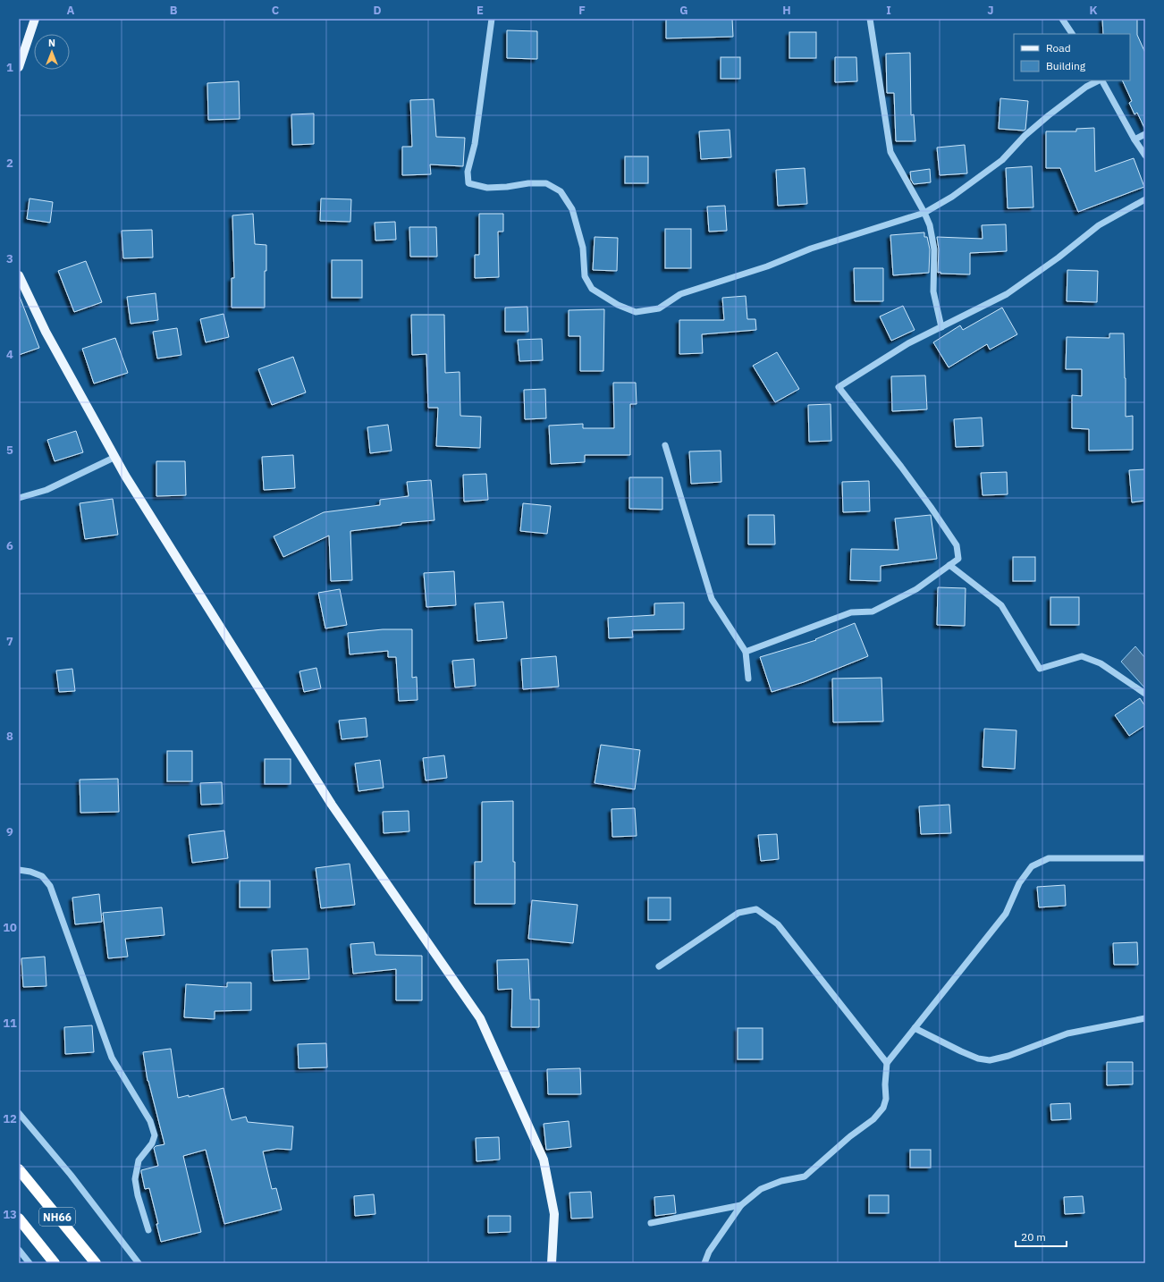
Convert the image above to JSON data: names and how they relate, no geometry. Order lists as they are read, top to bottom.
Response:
{
  "streets": {
    "highway": ["NH66"]
  },
  "legend": ["Road", "Building"],
  "scale_bar": "20 m",
  "north": "top",
  "grid": {
    "columns": [
      "A",
      "B",
      "C",
      "D",
      "E",
      "F",
      "G",
      "H",
      "I",
      "J",
      "K"
    ],
    "rows": [
      "1",
      "2",
      "3",
      "4",
      "5",
      "6",
      "7",
      "8",
      "9",
      "10",
      "11",
      "12",
      "13"
    ]
  }
}
